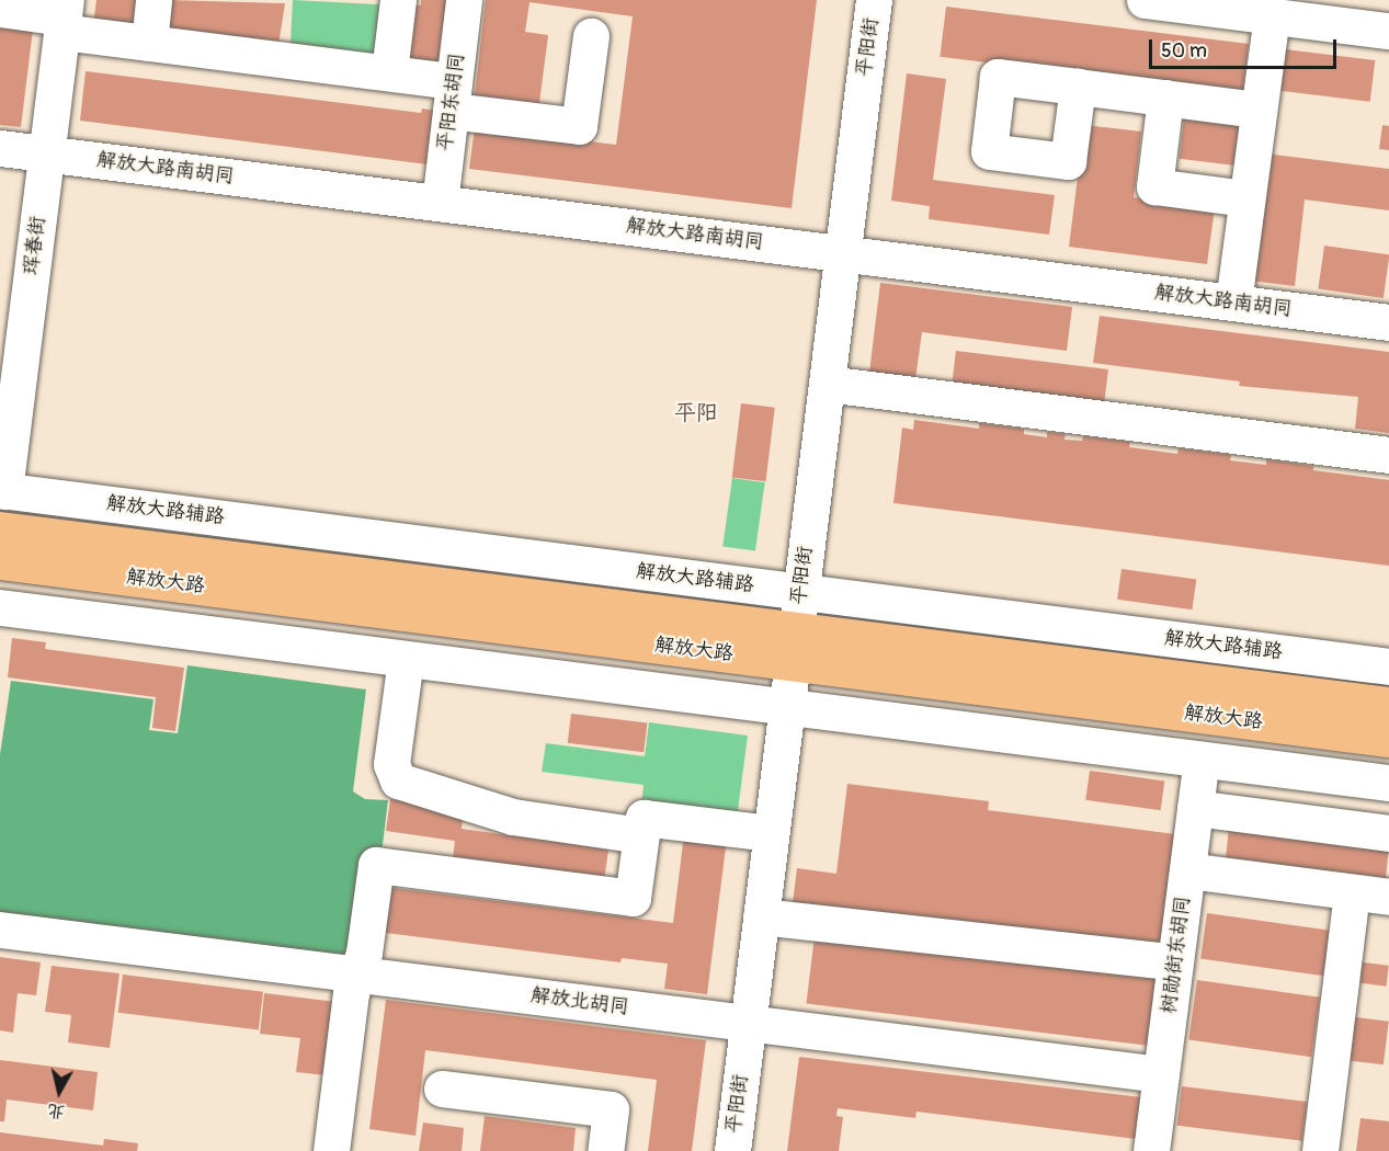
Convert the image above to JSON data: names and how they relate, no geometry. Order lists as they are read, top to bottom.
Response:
{
  "streets": {
    "main road": ["解放大路"],
    "street": [
      "平阳街",
      "平阳东胡同",
      "解放大路南胡同",
      "珲春街",
      "解放大路辅路",
      "树勋街东胡同",
      "解放北胡同"
    ]
  },
  "crossings": [
    ["平阳街", "解放大路南胡同"],
    ["平阳街", "解放大路辅路"],
    ["平阳街", "解放大路"],
    ["平阳街", "解放北胡同"],
    ["平阳东胡同", "解放大路南胡同"],
    ["解放大路南胡同", "珲春街"],
    ["珲春街", "解放大路辅路"],
    ["树勋街东胡同", "解放北胡同"]
  ],
  "districts": ["平阳"],
  "scale_bar": "50 m",
  "north": "bottom"
}
